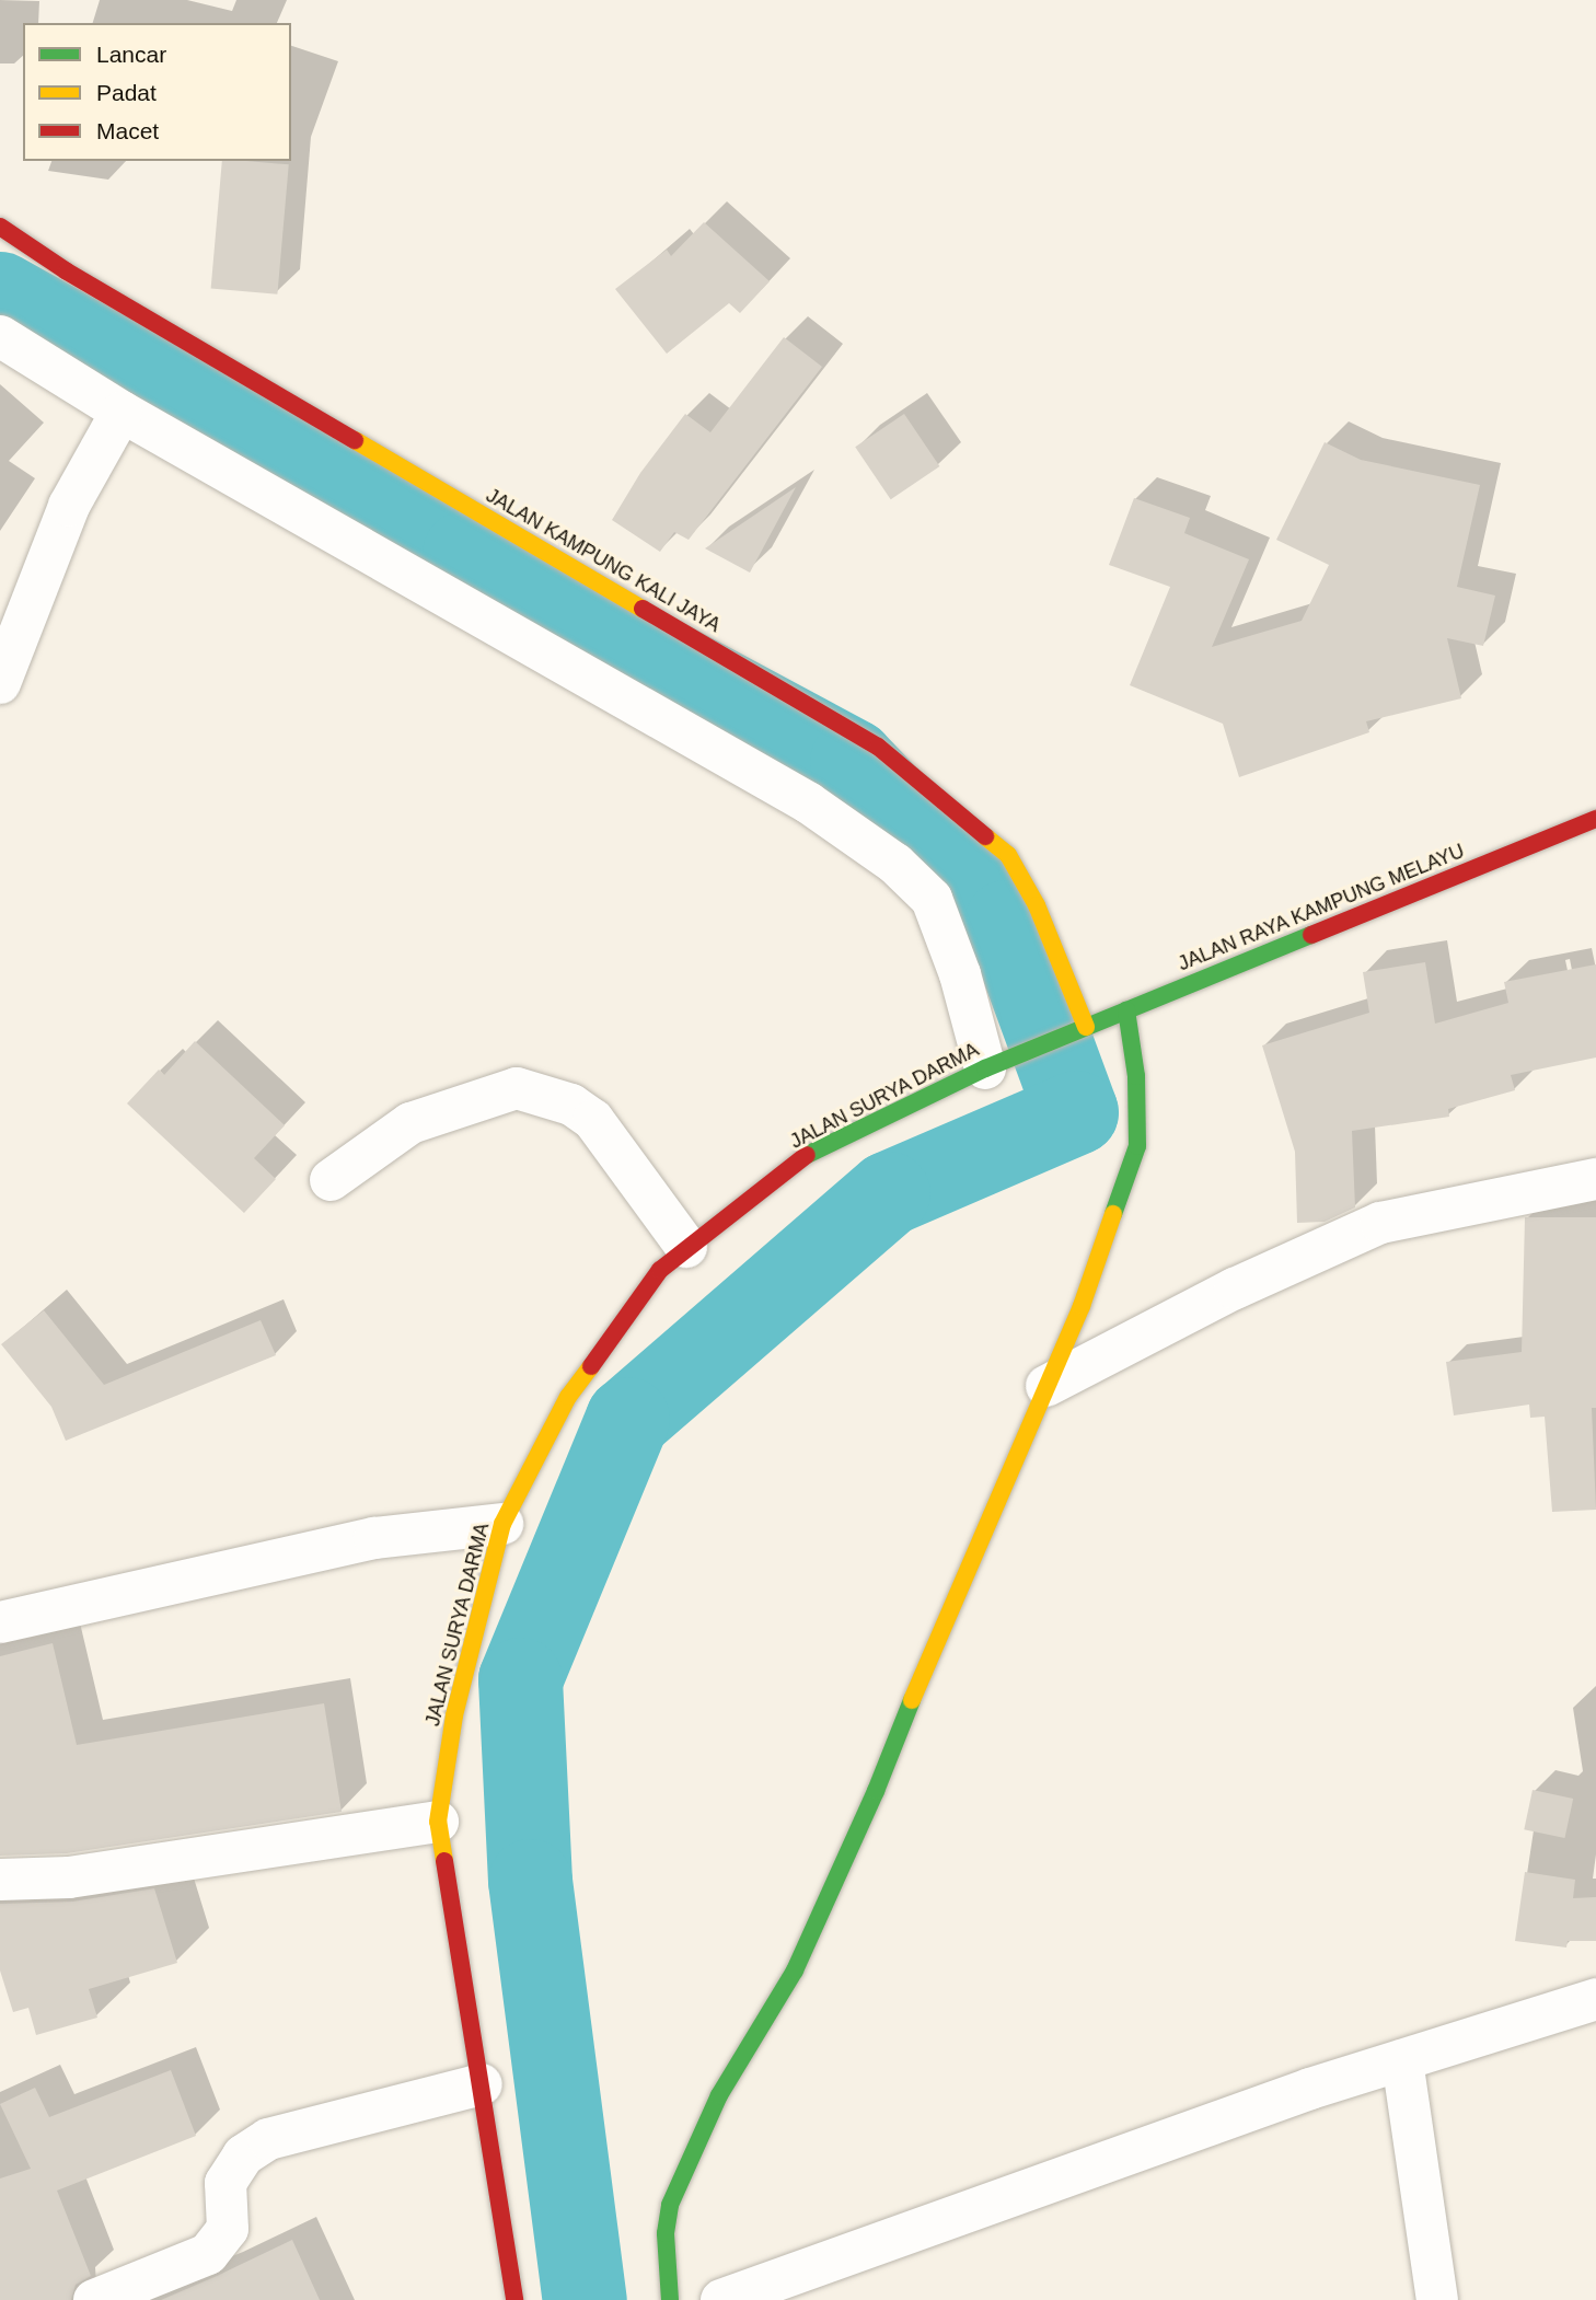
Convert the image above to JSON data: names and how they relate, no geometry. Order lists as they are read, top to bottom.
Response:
{
  "streets": {
    "street": ["JALAN KAMPUNG KALI JAYA", "JALAN RAYA KAMPUNG MELAYU", "JALAN SURYA DARMA"]
  },
  "crossings": [
    ["JALAN KAMPUNG KALI JAYA", "JALAN RAYA KAMPUNG MELAYU"],
    ["JALAN RAYA KAMPUNG MELAYU", "JALAN SURYA DARMA"]
  ],
  "legend": ["Lancar", "Padat", "Macet"]
}
